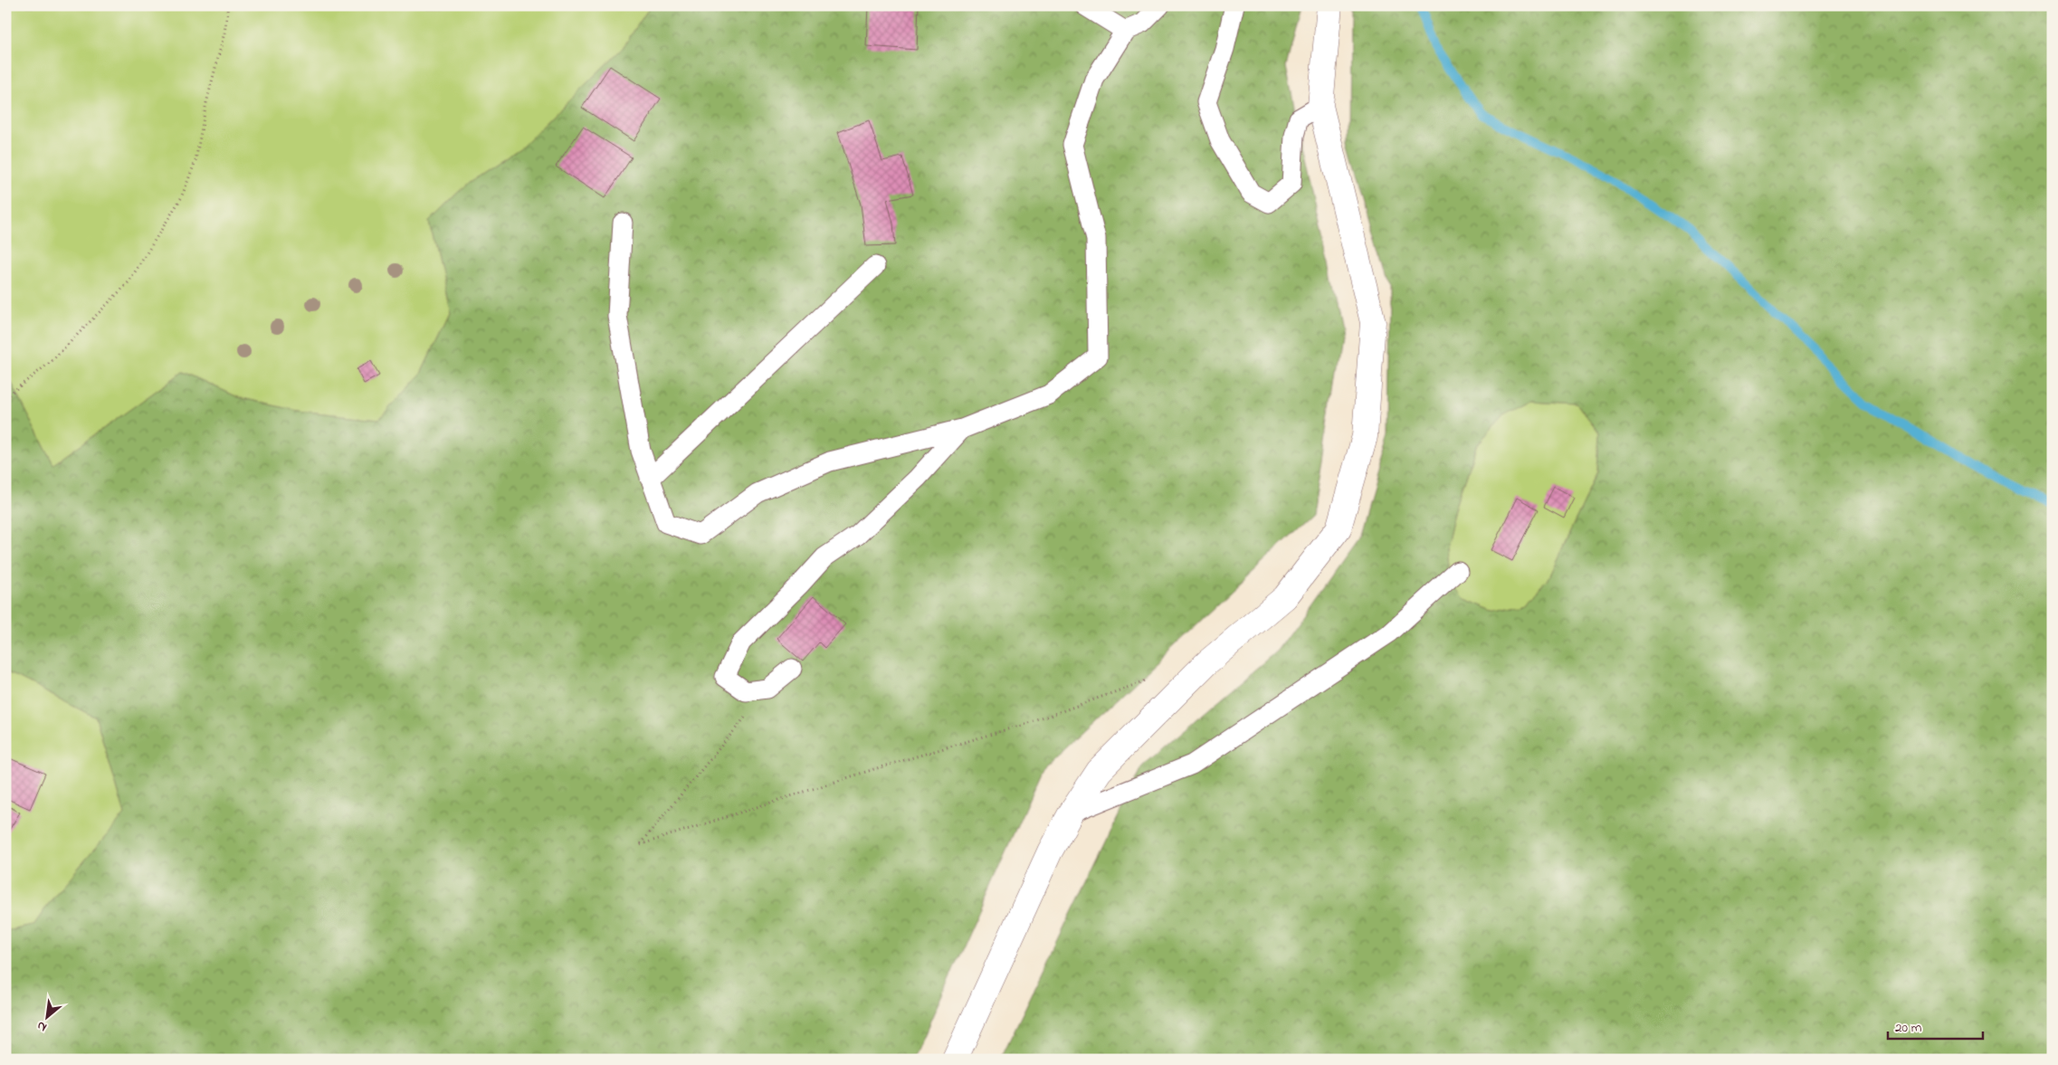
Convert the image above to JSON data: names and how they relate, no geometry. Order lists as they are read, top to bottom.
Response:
{
  "scale_bar": "20 m",
  "north": "bottom left"
}
